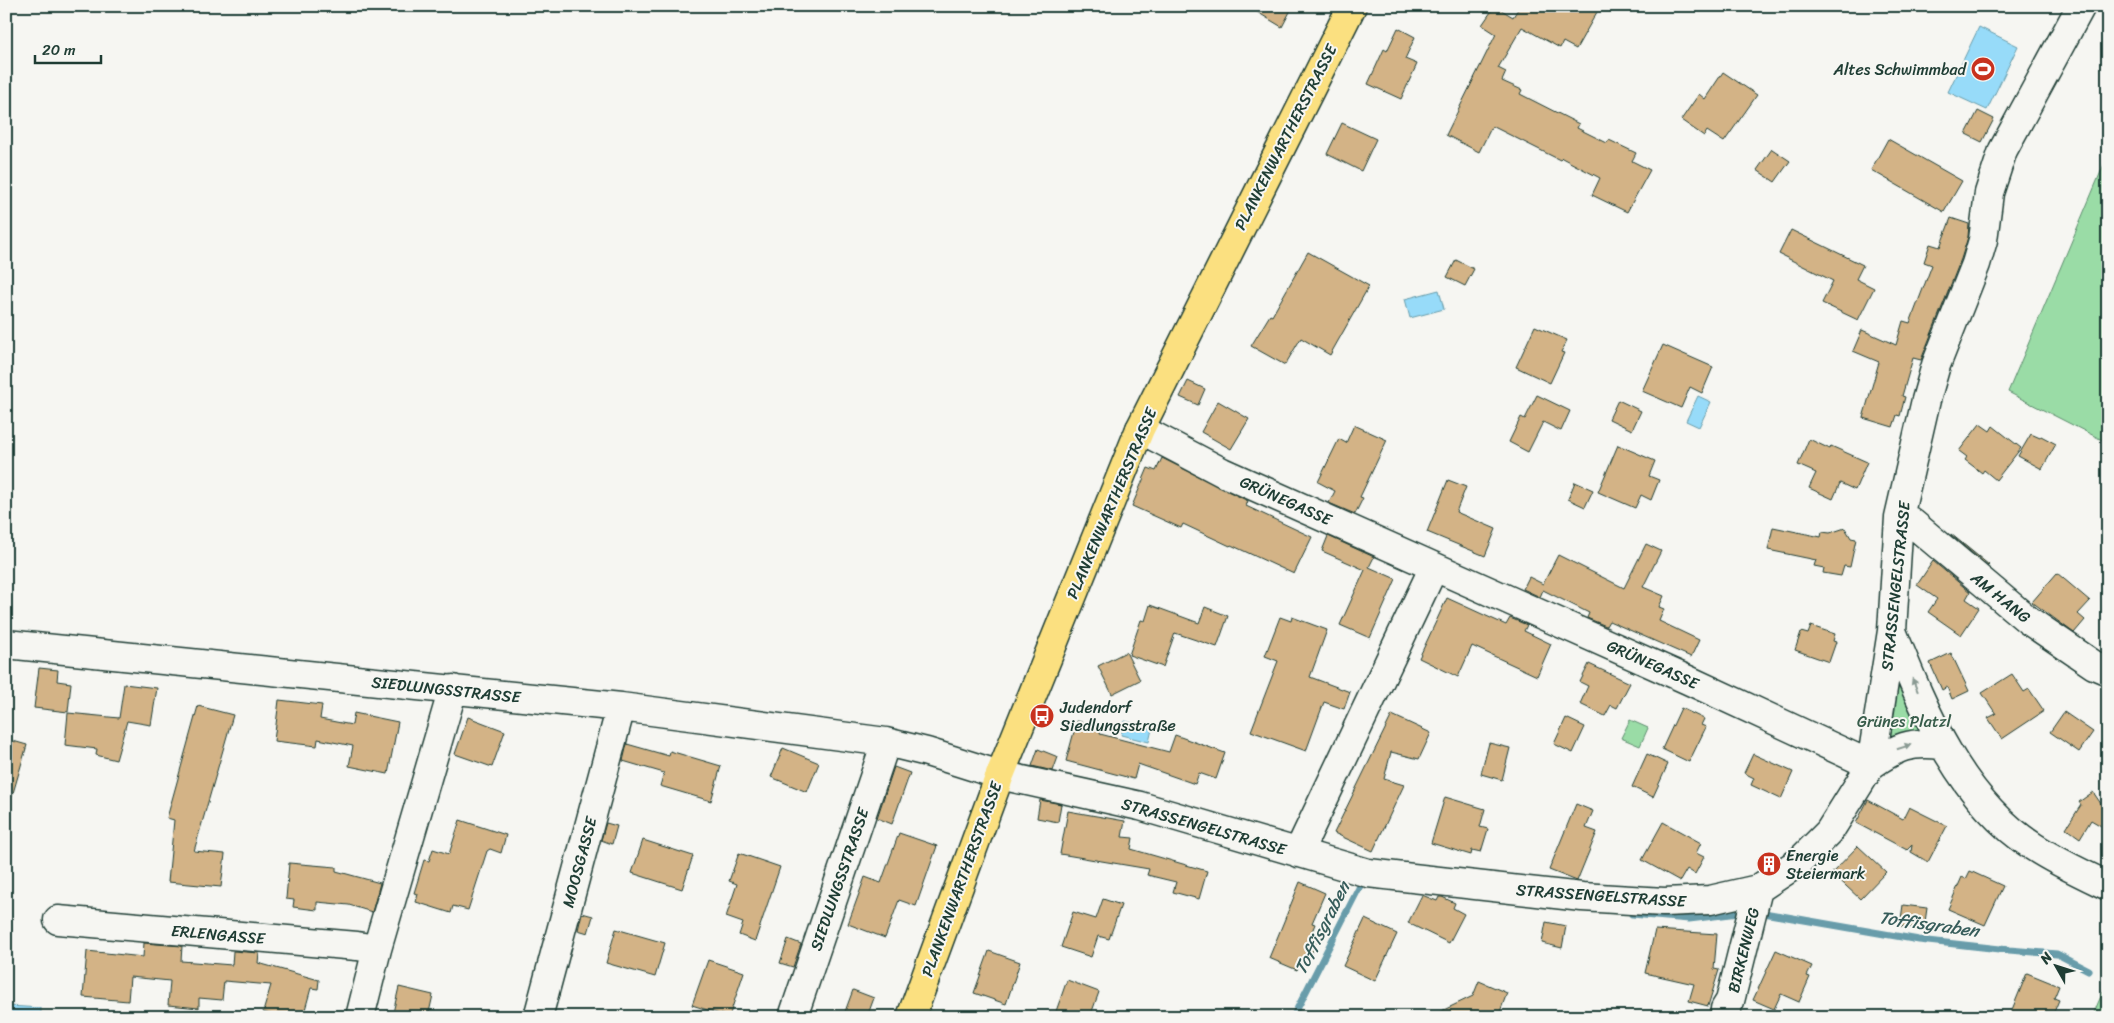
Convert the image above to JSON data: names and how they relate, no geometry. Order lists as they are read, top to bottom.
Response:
{
  "streets": {
    "main road": ["PLANKENWARTHERSTRASSE"],
    "street": [
      "GRÜNEGASSE",
      "STRASSENGELSTRASSE",
      "AM HANG",
      "SIEDLUNGSSTRASSE",
      "MOOSGASSE",
      "ERLENGASSE",
      "BIRKENWEG"
    ]
  },
  "crossings": [
    ["PLANKENWARTHERSTRASSE", "GRÜNEGASSE"],
    ["PLANKENWARTHERSTRASSE", "STRASSENGELSTRASSE"],
    ["PLANKENWARTHERSTRASSE", "SIEDLUNGSSTRASSE"],
    ["GRÜNEGASSE", "STRASSENGELSTRASSE"],
    ["STRASSENGELSTRASSE", "AM HANG"],
    ["STRASSENGELSTRASSE", "SIEDLUNGSSTRASSE"],
    ["STRASSENGELSTRASSE", "BIRKENWEG"],
    ["SIEDLUNGSSTRASSE", "MOOSGASSE"]
  ],
  "water": ["Toffisgraben"],
  "parks": ["Grünes Platzl"],
  "places": {
    "sports": ["Altes Schwimmbad"],
    "bus stop": ["Judendorf Siedlungsstraße"],
    "building": ["Energie Steiermark"]
  },
  "scale_bar": "20 m",
  "north": "top left"
}
